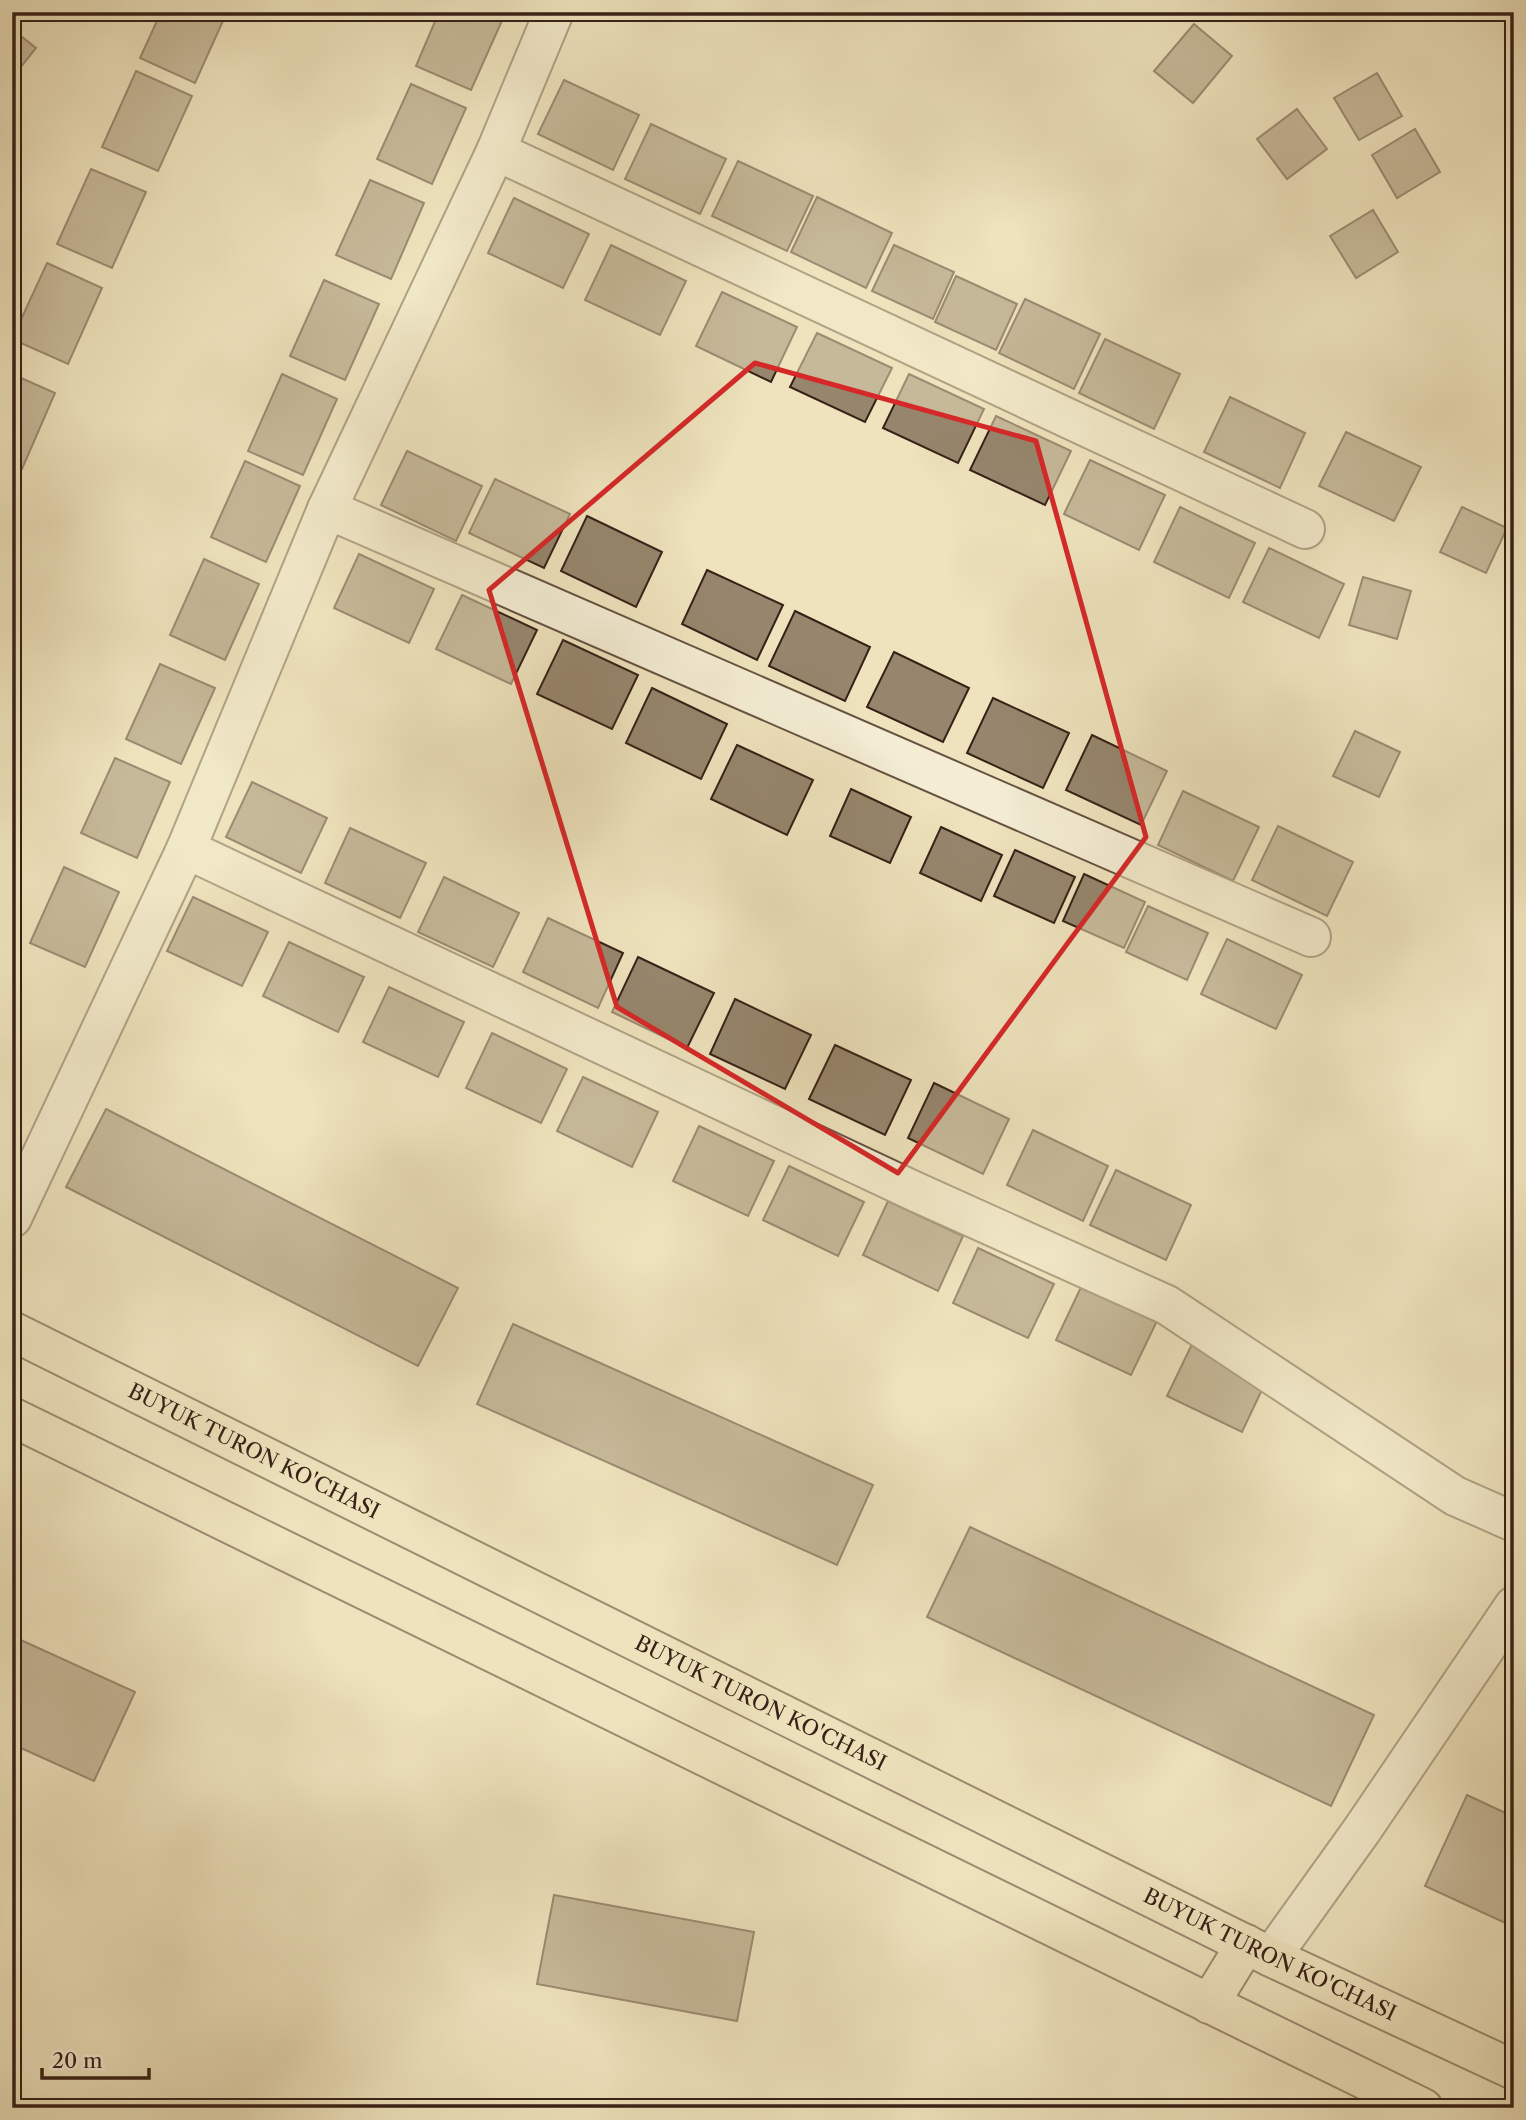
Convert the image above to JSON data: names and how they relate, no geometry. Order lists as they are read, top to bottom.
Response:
{
  "streets": {
    "main road": ["BUYUK TURON KO'CHASI"]
  },
  "scale_bar": "20 m"
}
